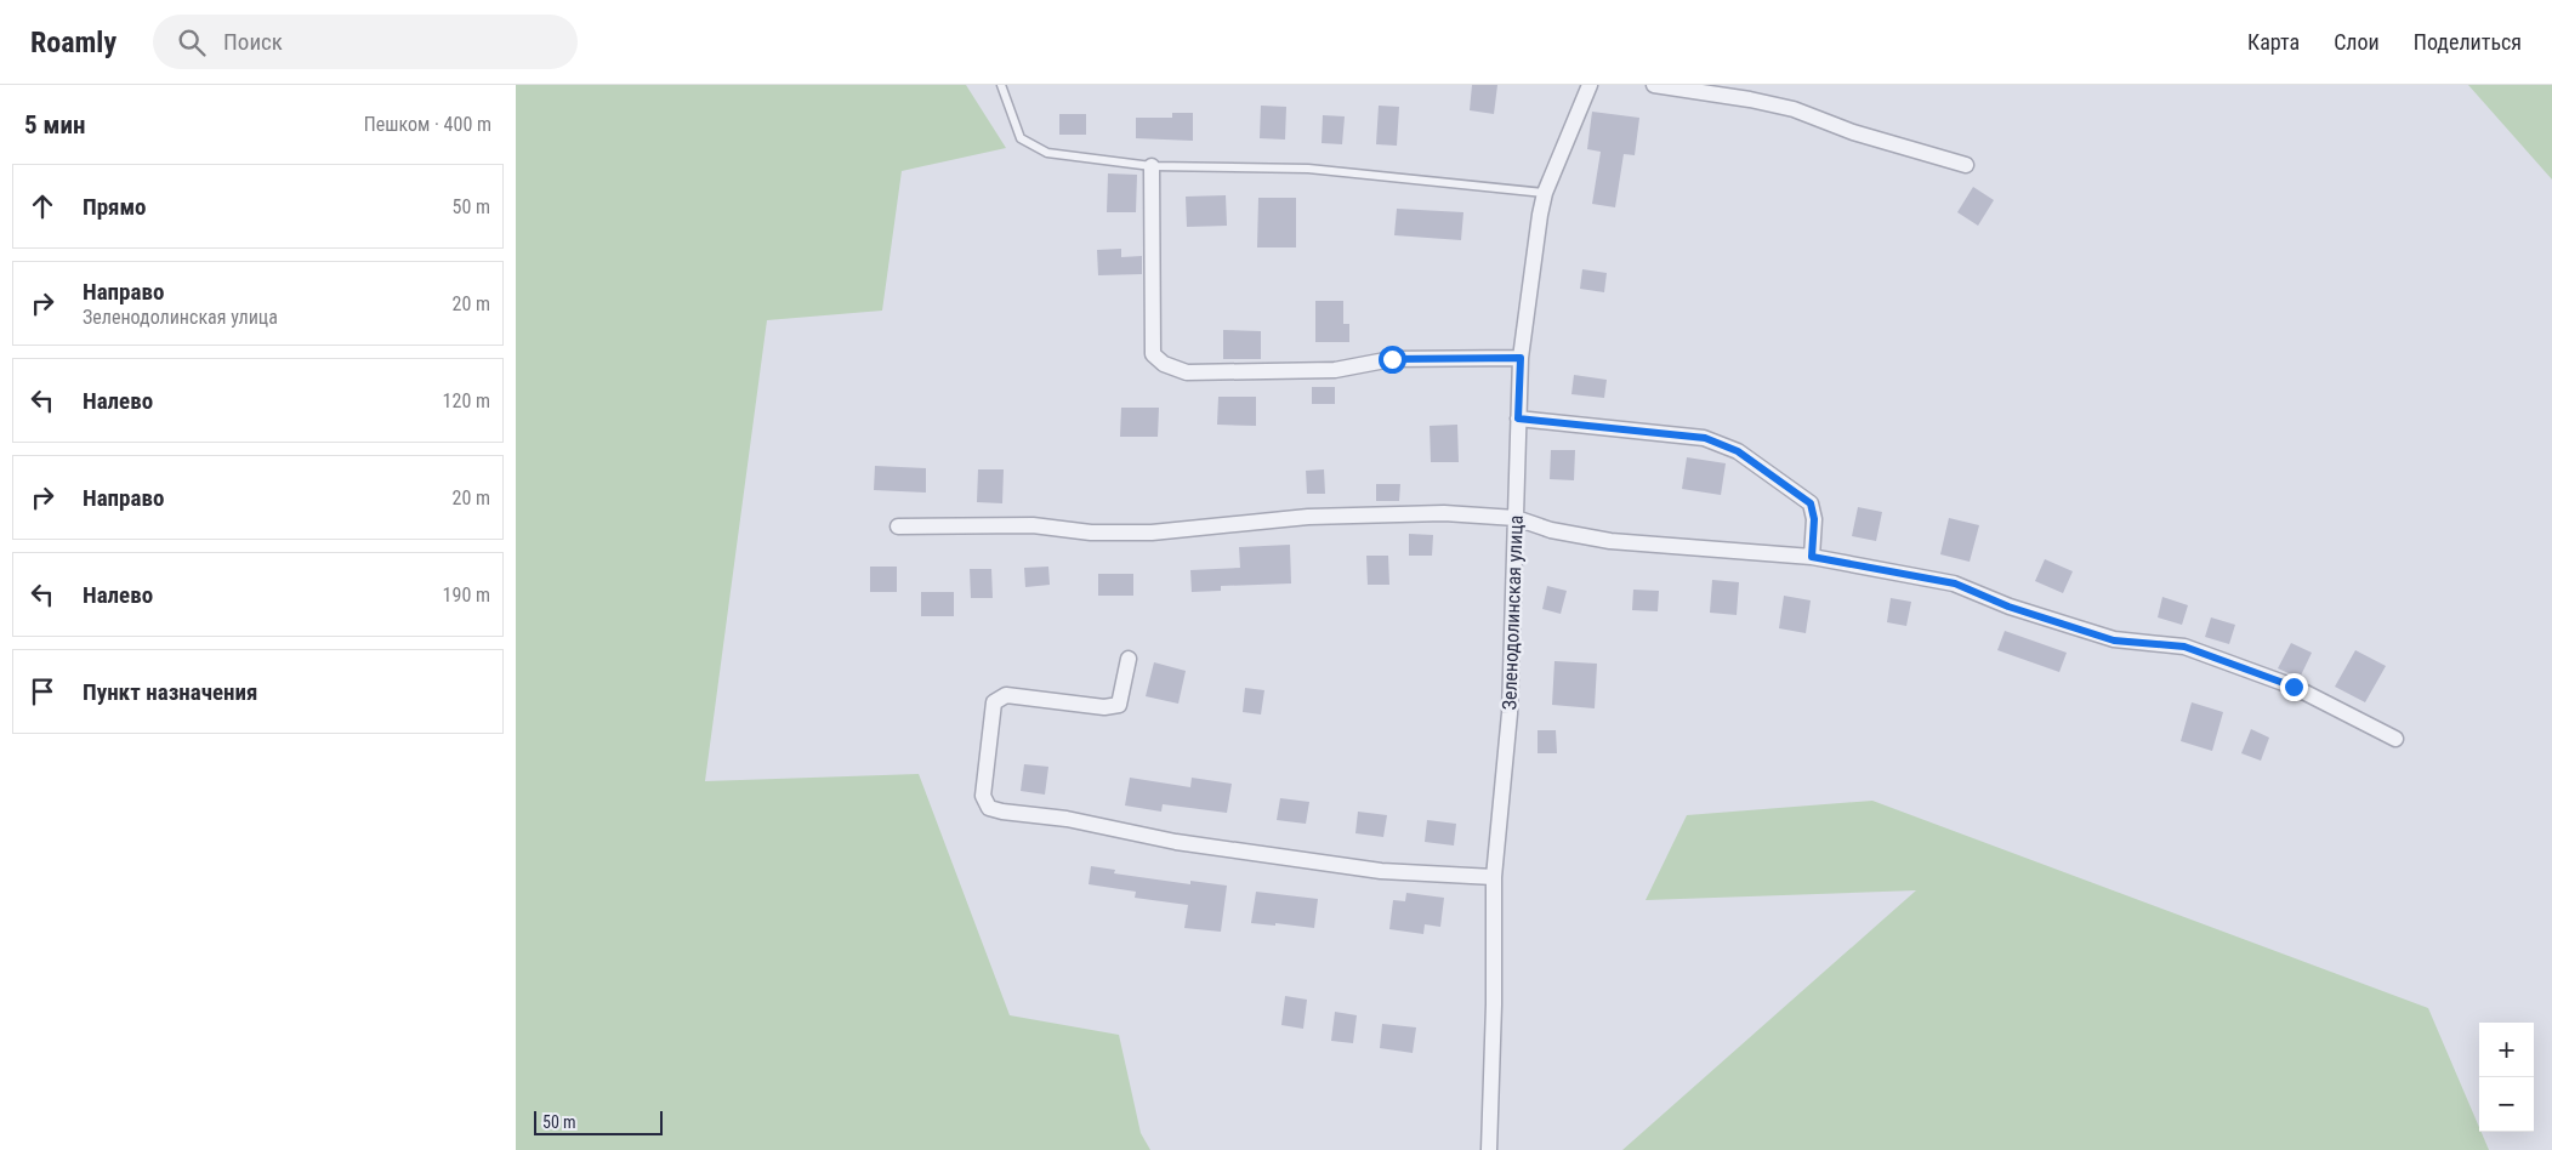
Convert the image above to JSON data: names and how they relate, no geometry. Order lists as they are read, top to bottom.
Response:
{
  "streets": {
    "street": ["Зеленодолинская улица"]
  },
  "scale_bar": "50 m",
  "page": {
    "header": "Roamly",
    "search": "Поиск",
    "nav": ["Карта", "Слои", "Поделиться"],
    "heading": ["5 мин", "Пешком · 400 m"],
    "list": [
      ["Прямо", "50 m"],
      ["Направо", "Зеленодолинская улица", "20 m"],
      ["Налево", "120 m"],
      ["Направо", "20 m"],
      ["Налево", "190 m"],
      "Пункт назначения"
    ],
    "map_buttons": ["+", "−"],
    "scale": "50 m"
  }
}
